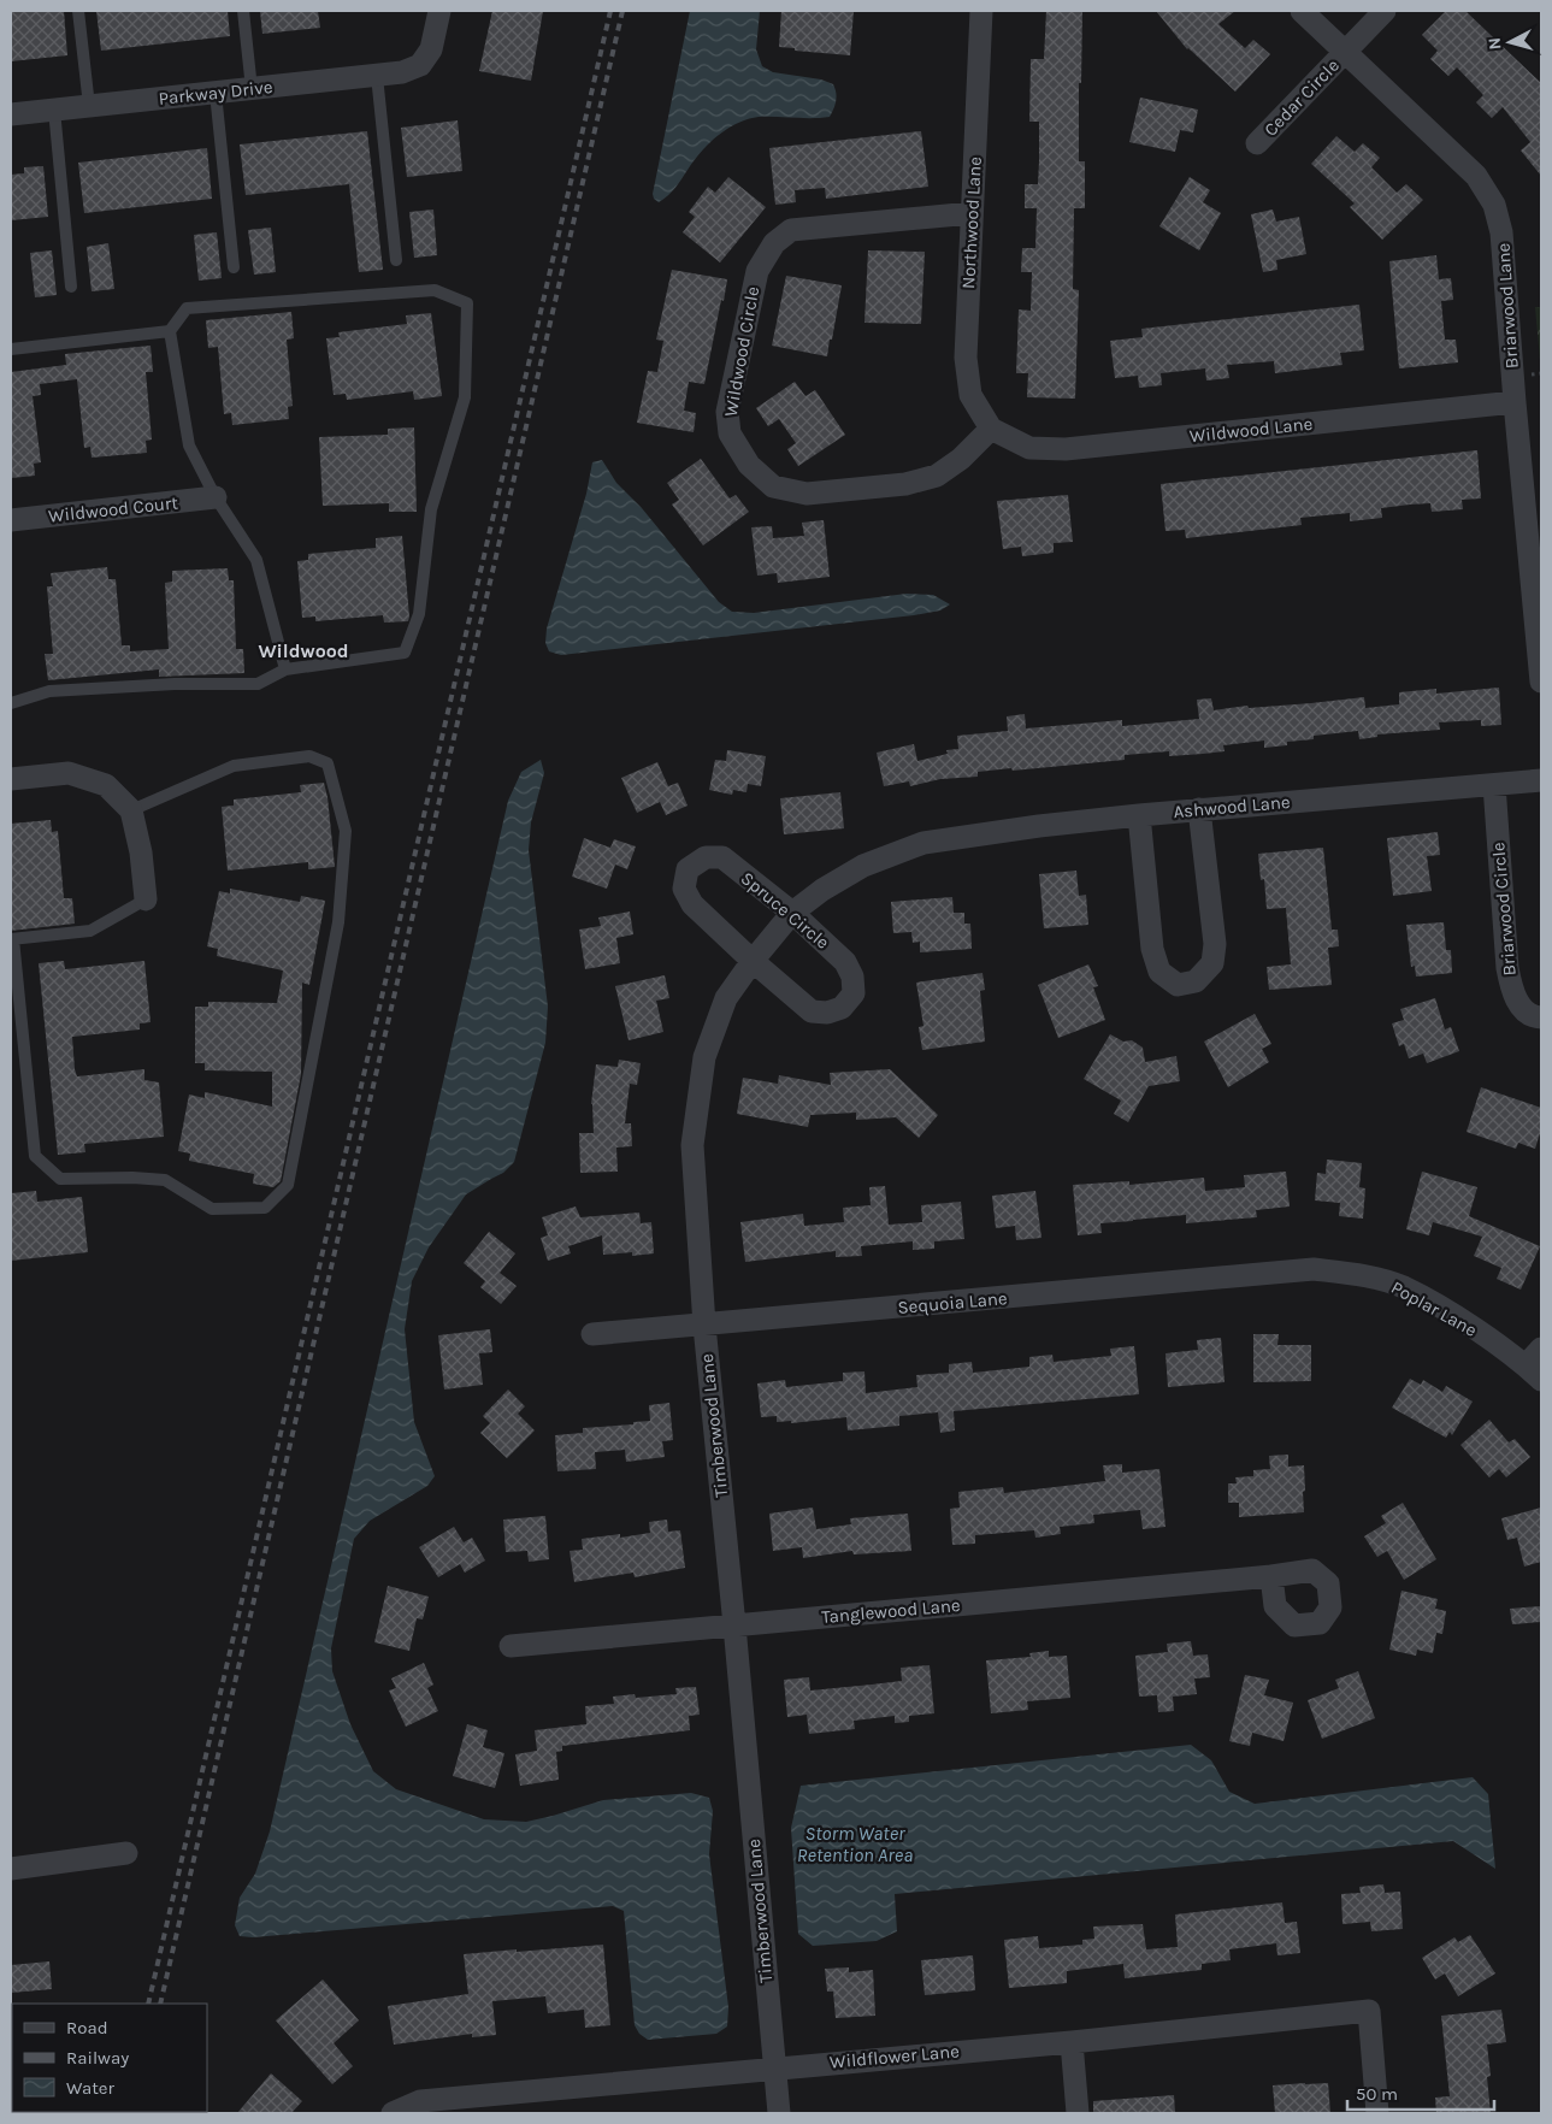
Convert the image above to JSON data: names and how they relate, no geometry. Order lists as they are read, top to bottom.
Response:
{
  "streets": {
    "street": [
      "Parkway Drive",
      "Cedar Circle",
      "Northwood Lane",
      "Briarwood Lane",
      "Wildwood Circle",
      "Wildwood Lane",
      "Wildwood Court",
      "Ashwood Lane",
      "Briarwood Circle",
      "Spruce Circle",
      "Sequoia Lane",
      "Poplar Lane",
      "Timberwood Lane",
      "Tanglewood Lane",
      "Wildflower Lane"
    ]
  },
  "crossings": [
    ["Cedar Circle", "Briarwood Lane"],
    ["Northwood Lane", "Wildwood Circle"],
    ["Northwood Lane", "Wildwood Lane"],
    ["Briarwood Lane", "Wildwood Lane"],
    ["Wildwood Circle", "Wildwood Lane"],
    ["Ashwood Lane", "Briarwood Circle"],
    ["Ashwood Lane", "Timberwood Lane"],
    ["Spruce Circle", "Timberwood Lane"],
    ["Sequoia Lane", "Poplar Lane"],
    ["Sequoia Lane", "Timberwood Lane"],
    ["Timberwood Lane", "Tanglewood Lane"],
    ["Timberwood Lane", "Wildflower Lane"]
  ],
  "districts": ["Wildwood"],
  "water": ["Storm Water Retention Area"],
  "legend": ["Road", "Railway", "Water"],
  "scale_bar": "50 m",
  "north": "left"
}
